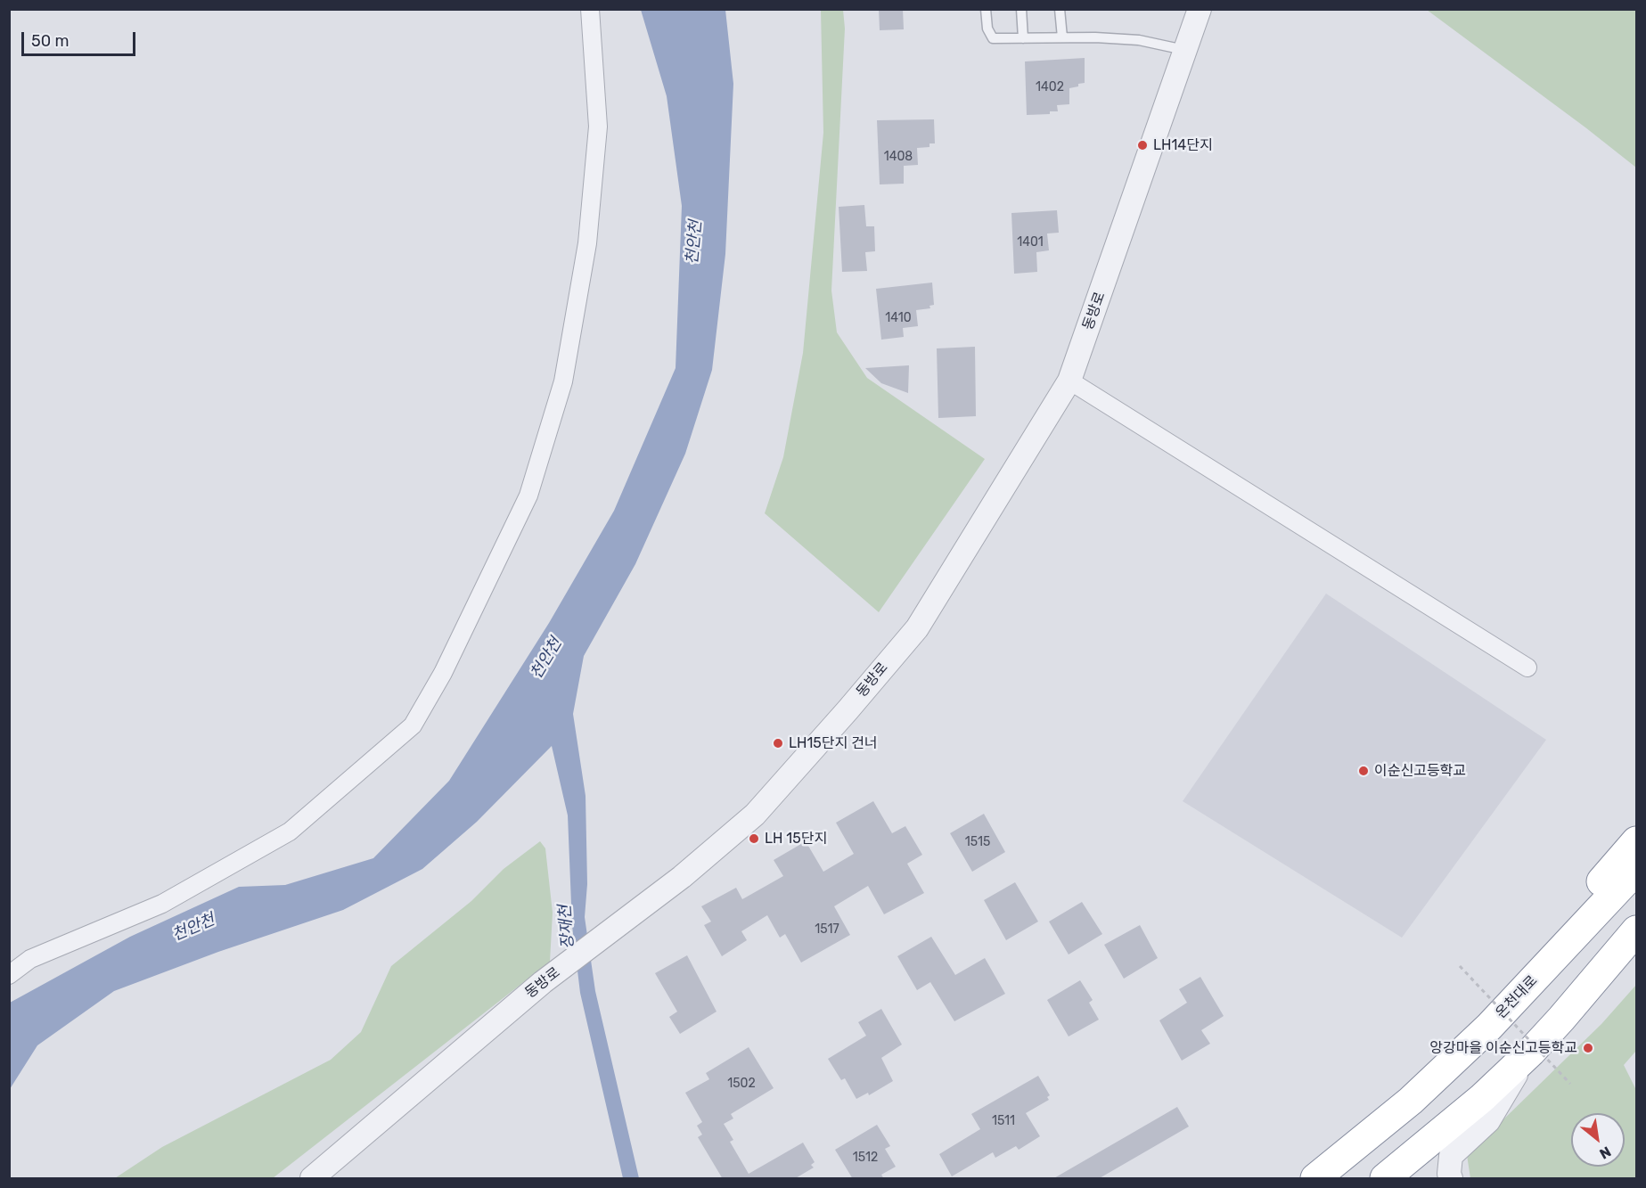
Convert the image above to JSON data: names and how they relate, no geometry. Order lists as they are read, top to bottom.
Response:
{
  "streets": {
    "highway": ["온천대로"],
    "street": ["동방로"]
  },
  "water": ["천안천", "장재천"],
  "places": [
    "LH14단지",
    "LH15단지 건너",
    "이순신고등학교",
    "LH 15단지",
    "앙강마을 이순신고등학교"
  ],
  "house_numbers": [
    "1402",
    "1408",
    "1401",
    "1410",
    "1515",
    "1517",
    "1502",
    "1511",
    "1512"
  ],
  "scale_bar": "50 m",
  "north": "bottom right"
}
